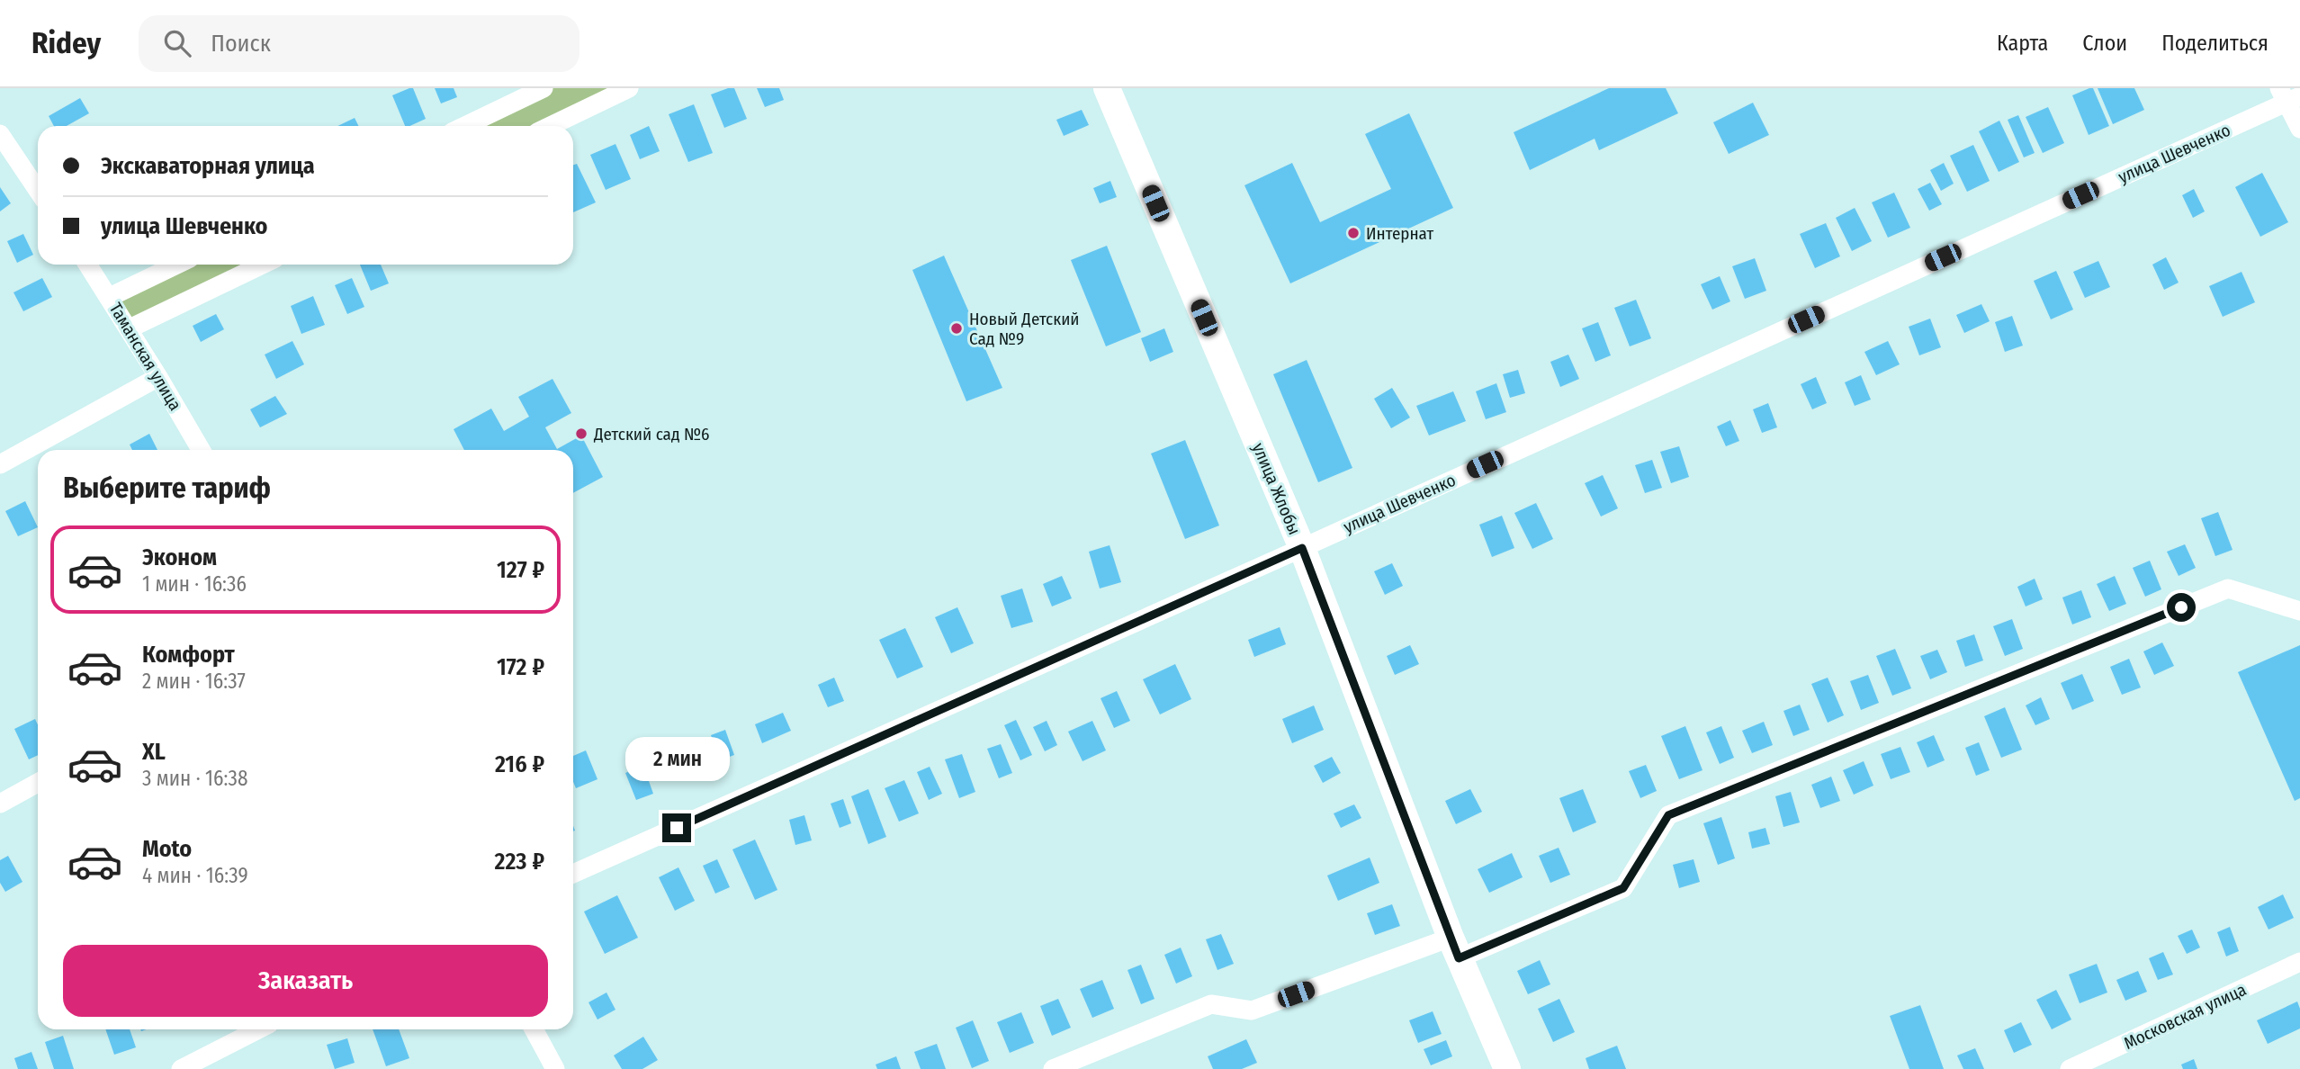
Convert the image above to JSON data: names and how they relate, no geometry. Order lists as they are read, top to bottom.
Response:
{
  "streets": {
    "street": [
      "улица Шевченко",
      "Таманская улица",
      "улица Жлобы",
      "Московская улица"
    ]
  },
  "crossings": [
    ["улица Шевченко", "улица Жлобы"]
  ],
  "places": ["Интернат", "Новый Детский Сад №9", "Детский сад №6"],
  "page": {
    "header": "Ridey",
    "search": "Поиск",
    "nav": ["Карта", "Слои", "Поделиться"],
    "banner": ["Экскаваторная улица", "улица Шевченко"],
    "heading": "Выберите тариф",
    "list": [
      {
        "name": "Эконом",
        "note": "1 мин · 16:36",
        "value": "127 ₽"
      },
      {
        "name": "Комфорт",
        "note": "2 мин · 16:37",
        "value": "172 ₽"
      },
      {
        "name": "XL",
        "note": "3 мин · 16:38",
        "value": "216 ₽"
      },
      {
        "name": "Moto",
        "note": "4 мин · 16:39",
        "value": "223 ₽"
      }
    ],
    "bubble": "2 мин",
    "buttons": "Заказать"
  }
}
